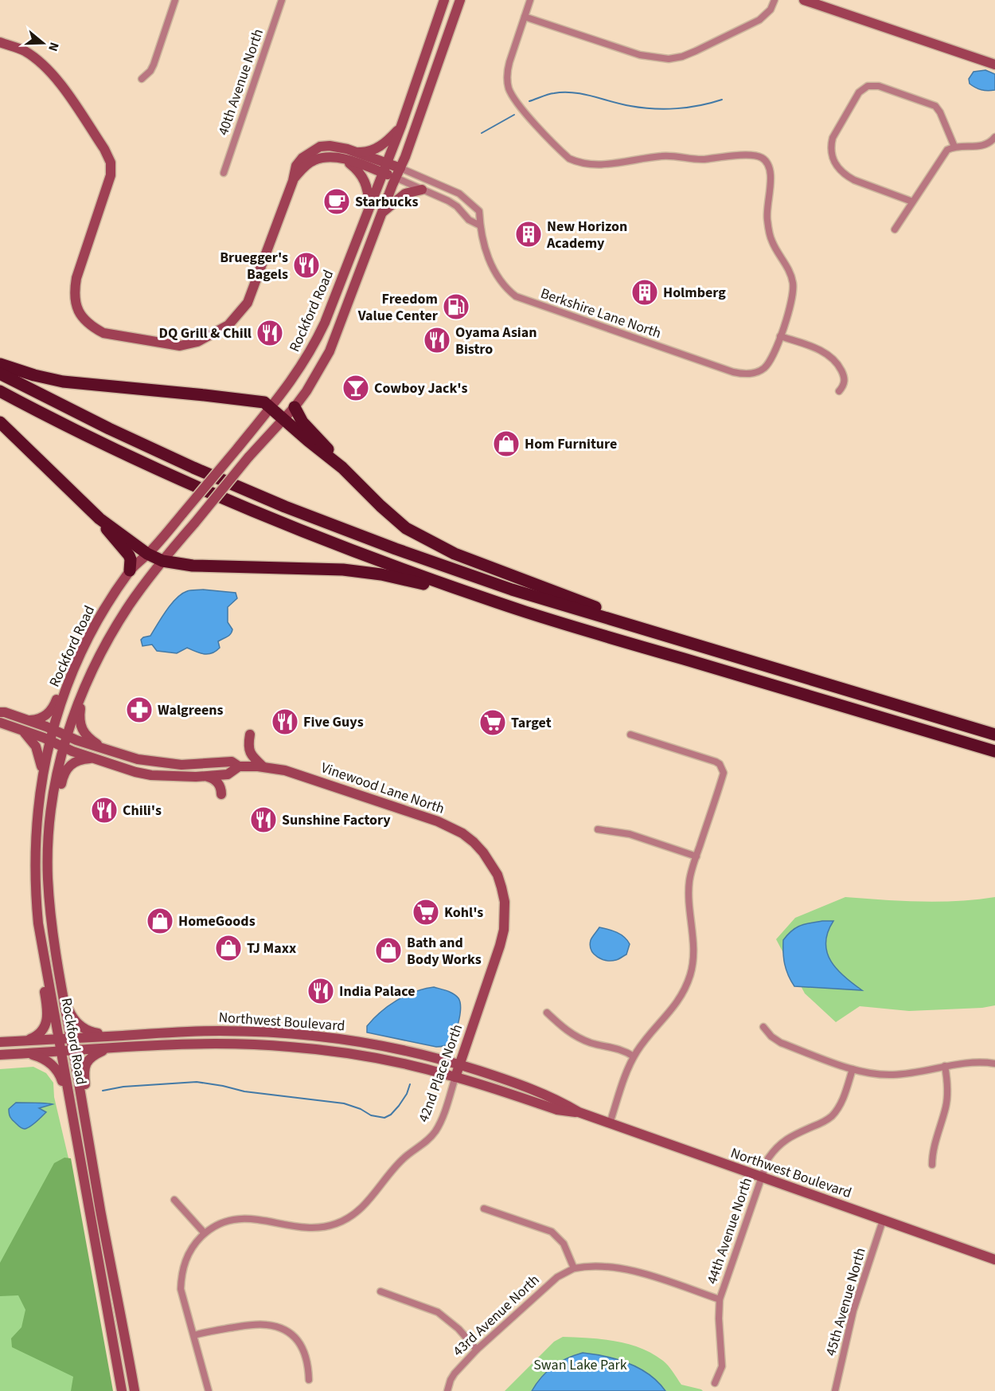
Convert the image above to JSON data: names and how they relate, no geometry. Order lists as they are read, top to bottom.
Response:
{
  "streets": {
    "main road": [
      "Rockford Road",
      "Vinewood Lane North",
      "Northwest Boulevard",
      "42nd Place North"
    ],
    "street": [
      "40th Avenue North",
      "Berkshire Lane North",
      "44th Avenue North",
      "45th Avenue North",
      "43rd Avenue North"
    ]
  },
  "crossings": [
    ["Rockford Road", "Berkshire Lane North"],
    ["Rockford Road", "Vinewood Lane North"],
    ["Rockford Road", "Northwest Boulevard"],
    ["Vinewood Lane North", "42nd Place North"],
    ["Northwest Boulevard", "42nd Place North"],
    ["Northwest Boulevard", "44th Avenue North"],
    ["Northwest Boulevard", "45th Avenue North"]
  ],
  "parks": ["Swan Lake Park"],
  "places": {
    "cafe": ["Starbucks"],
    "building": ["New Horizon Academy", "Holmberg"],
    "restaurant": [
      "Bruegger's Bagels",
      "DQ Grill & Chill",
      "Oyama Asian Bistro",
      "Five Guys",
      "Chili's",
      "Sunshine Factory",
      "India Palace"
    ],
    "fuel station": ["Freedom Value Center"],
    "bar": ["Cowboy Jack's"],
    "shop": [
      "Hom Furniture",
      "HomeGoods",
      "TJ Maxx",
      "Bath and Body Works"
    ],
    "pharmacy": ["Walgreens"],
    "supermarket": ["Target", "Kohl's"]
  },
  "north": "right"
}
